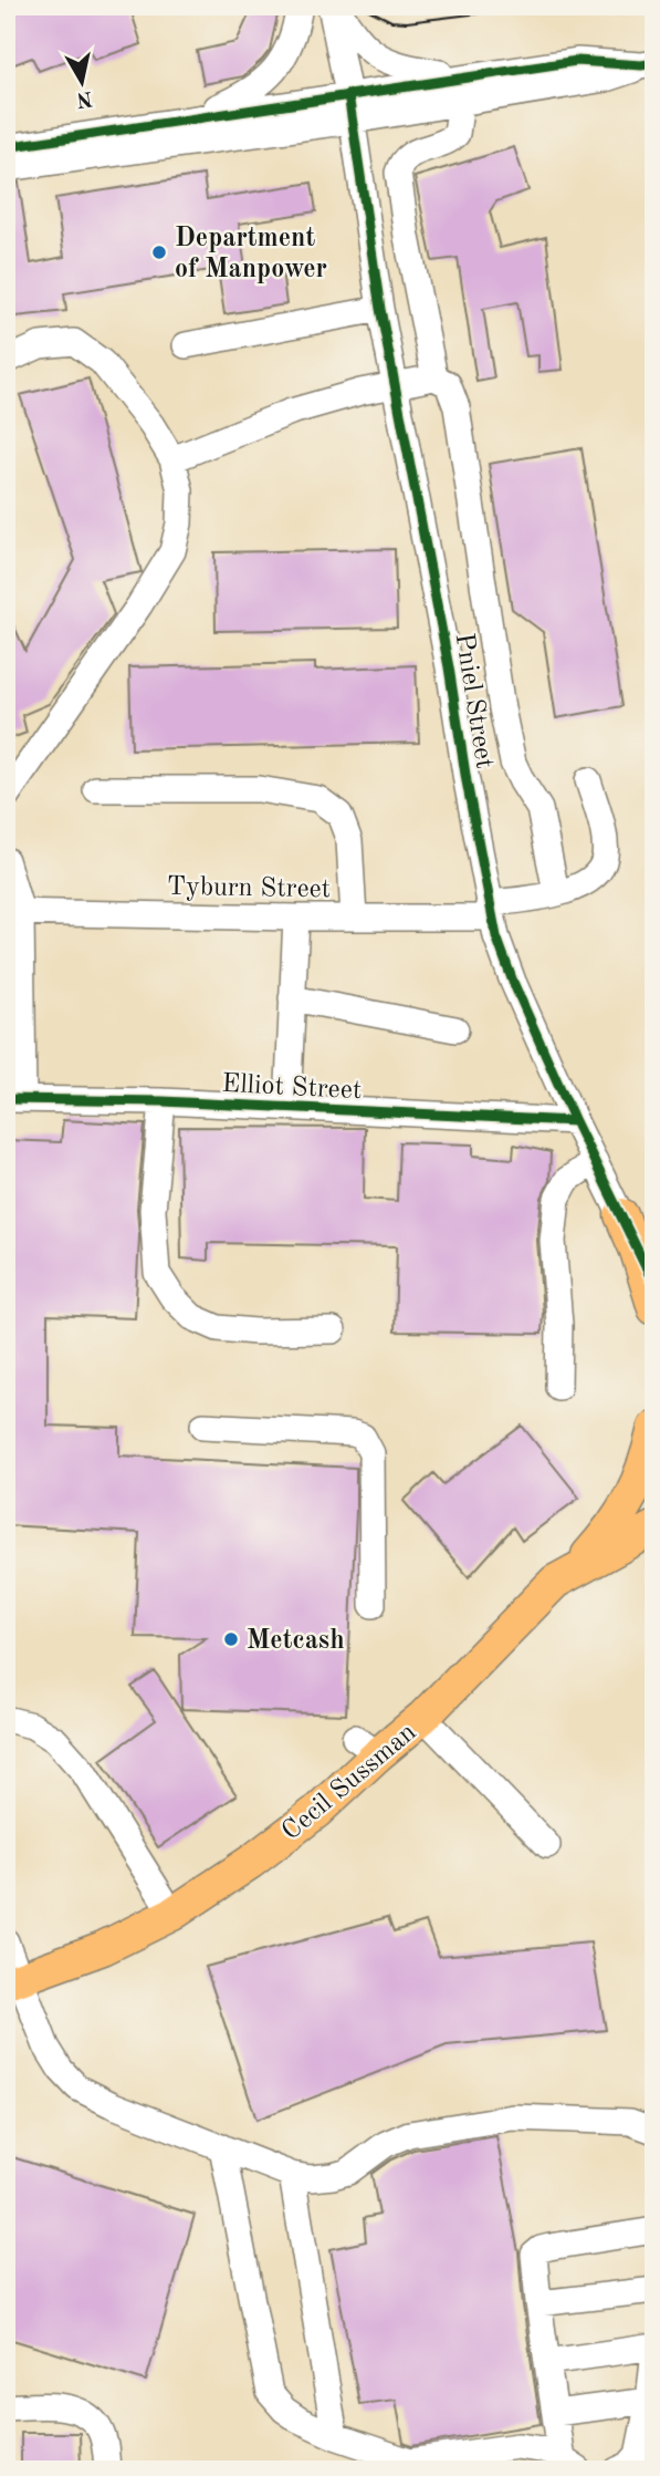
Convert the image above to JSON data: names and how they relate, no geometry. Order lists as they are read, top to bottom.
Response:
{
  "streets": {
    "main road": ["Cecil Sussman"],
    "street": ["Pniel Street", "Tyburn Street", "Elliot Street"]
  },
  "crossings": [
    ["Pniel Street", "Tyburn Street"],
    ["Pniel Street", "Elliot Street"]
  ],
  "places": ["Department of Manpower", "Metcash"],
  "north": "bottom"
}
